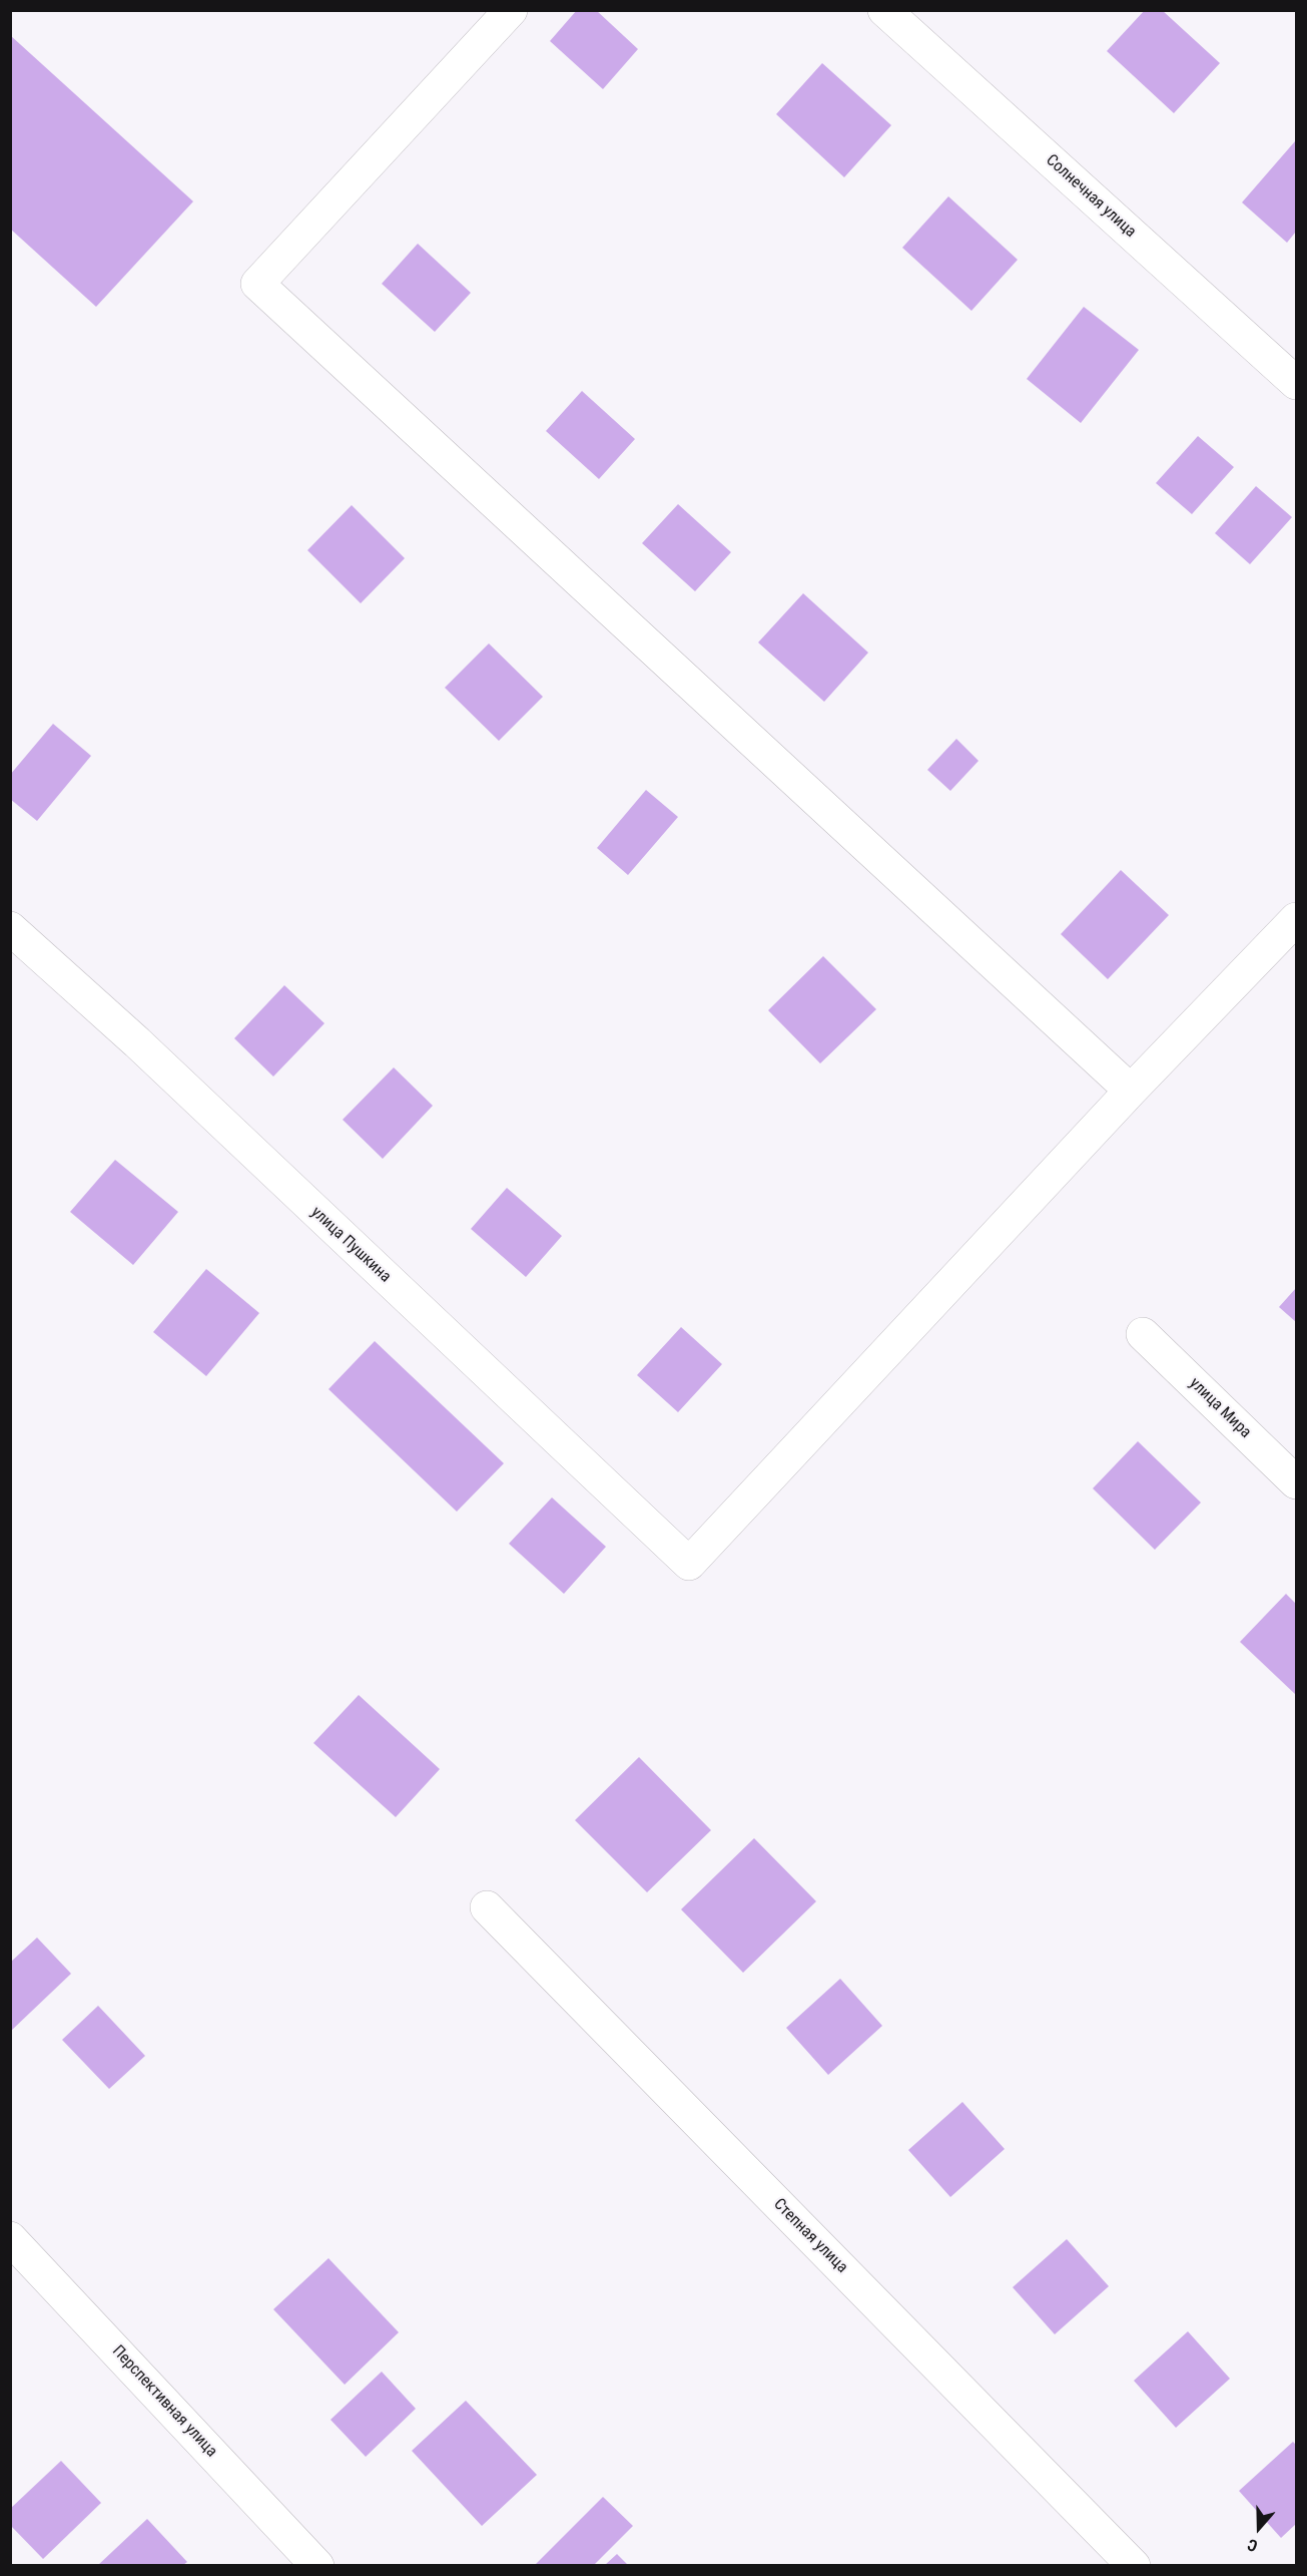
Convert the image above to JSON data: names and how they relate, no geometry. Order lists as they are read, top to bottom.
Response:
{
  "streets": {
    "street": [
      "Солнечная улица",
      "улица Пушкина",
      "улица Мира",
      "Степная улица",
      "Перспективная улица"
    ]
  },
  "north": "bottom"
}
